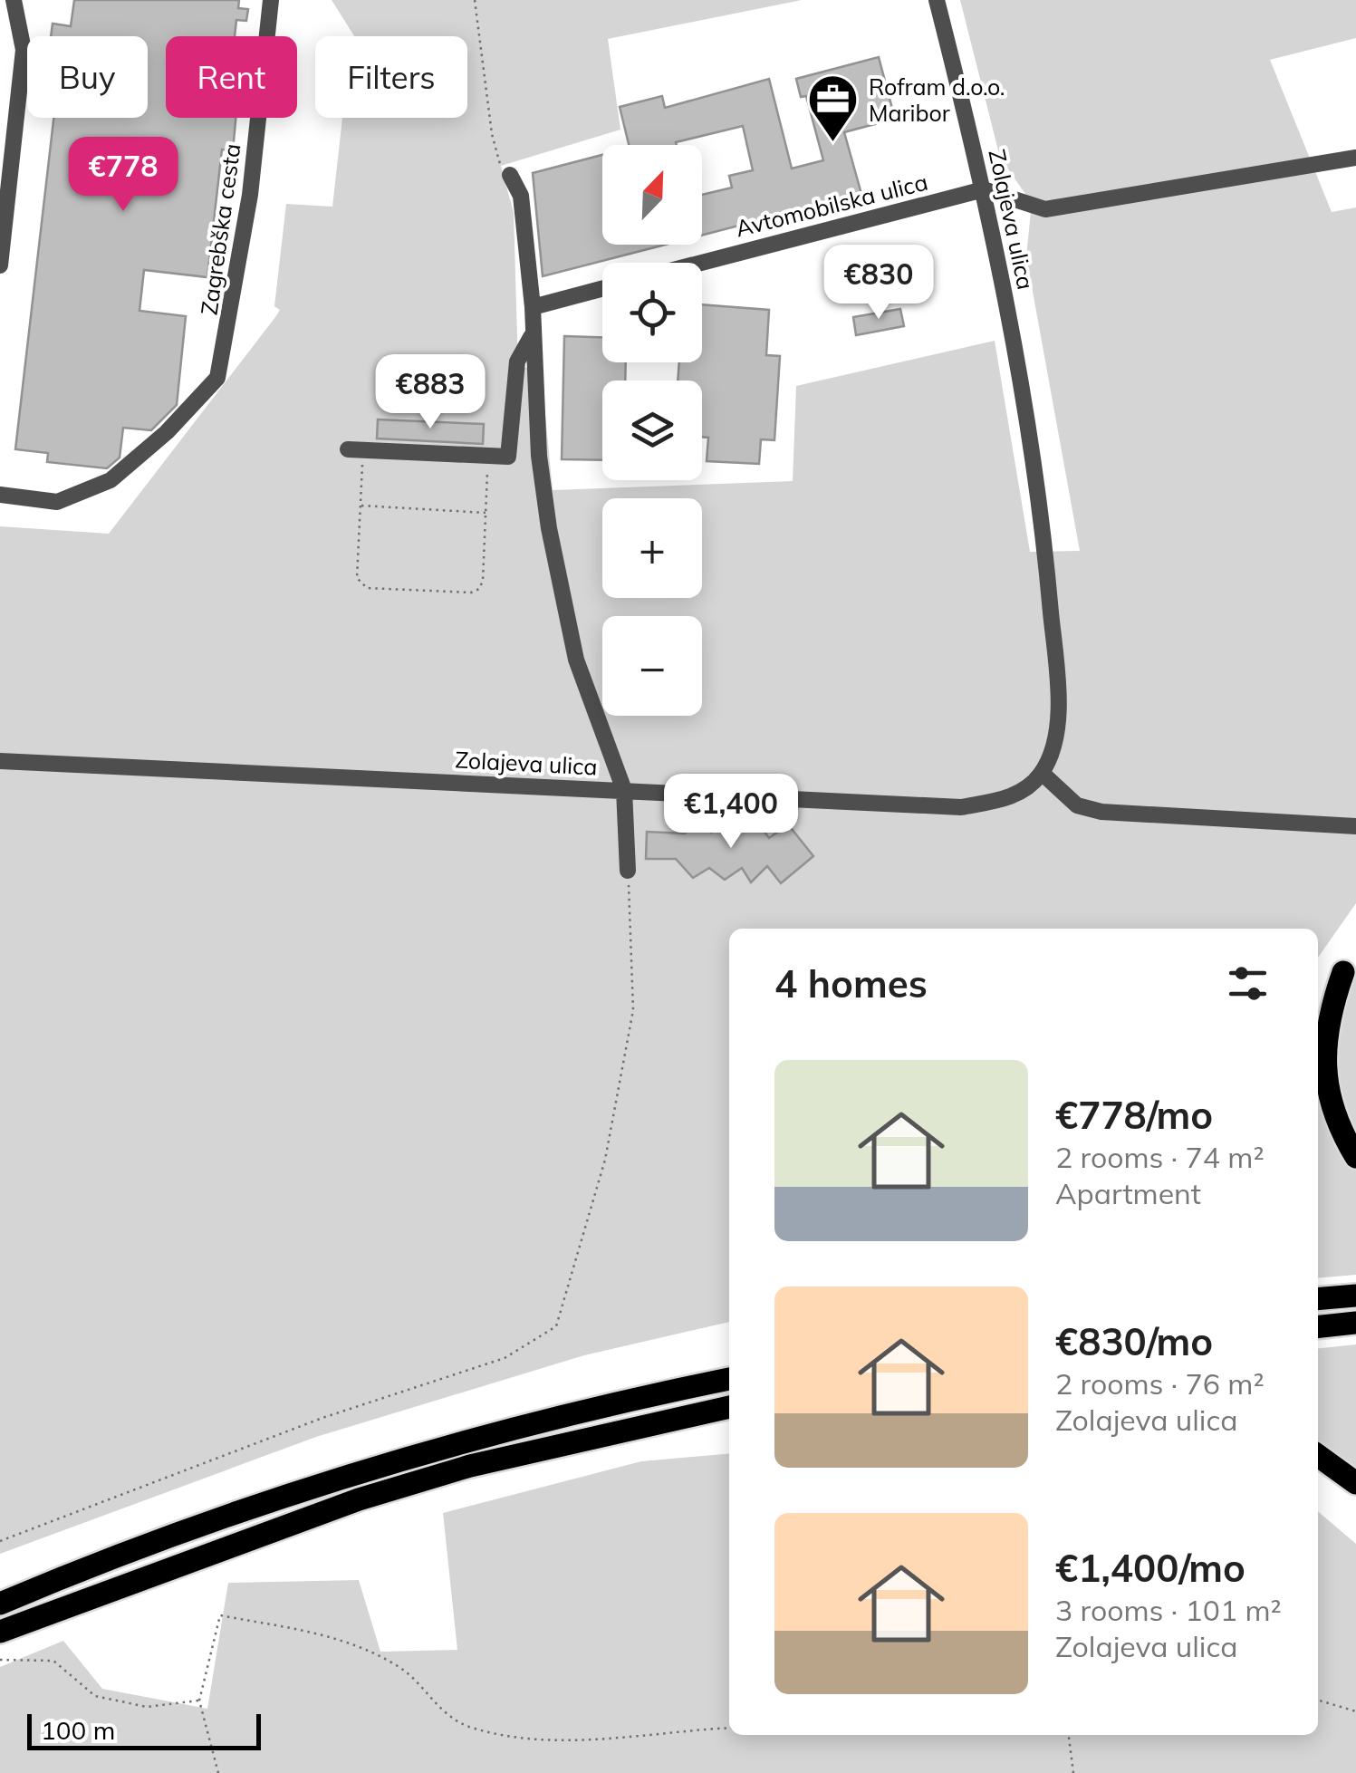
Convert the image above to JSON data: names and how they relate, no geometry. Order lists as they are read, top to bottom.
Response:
{
  "streets": {
    "street": ["Avtomobilska ulica", "Zolajeva ulica", "Zagrebška cesta"]
  },
  "crossings": [
    ["Avtomobilska ulica", "Zolajeva ulica"]
  ],
  "places": {
    "office": ["Rofram d.o.o. Maribor"]
  },
  "scale_bar": "100 m",
  "north": "top right",
  "page": {
    "chip": ["Buy", "Rent", "Filters"],
    "price": [
      "€778",
      "€830",
      "€883",
      "€1,400"
    ],
    "map_buttons": ["+", "−"],
    "heading": "4 homes",
    "list": [
      {
        "name": "€778/mo",
        "note": "2 rooms · 74 m² · Apartment"
      },
      {
        "name": "€830/mo",
        "note": "2 rooms · 76 m² · Zolajeva ulica"
      },
      {
        "name": "€1,400/mo",
        "note": "3 rooms · 101 m² · Zolajeva ulica"
      }
    ],
    "scale": "100 m"
  }
}
